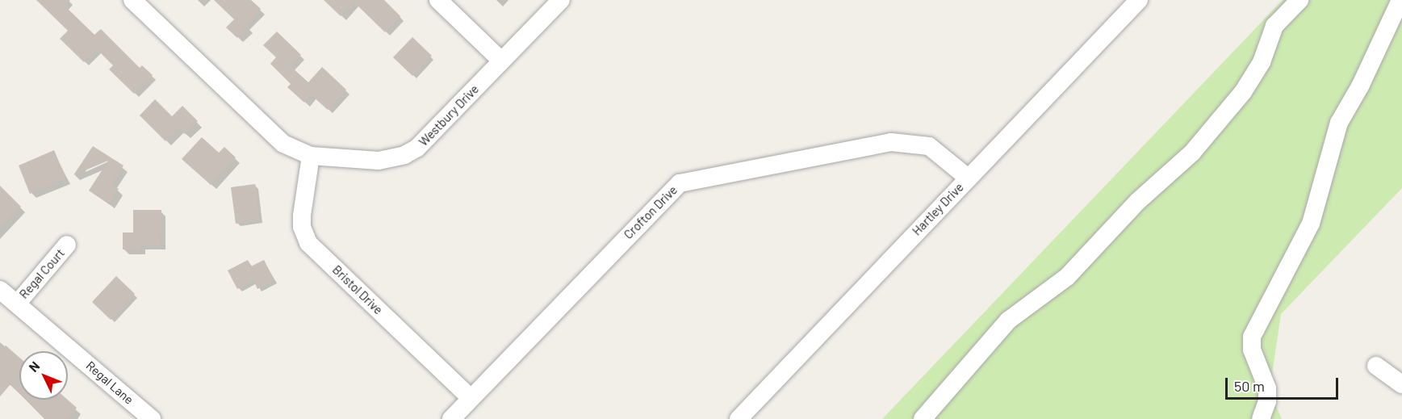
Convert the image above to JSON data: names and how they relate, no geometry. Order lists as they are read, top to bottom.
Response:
{
  "streets": {
    "street": [
      "Westbury Drive",
      "Hartley Drive",
      "Crofton Drive",
      "Regal Court",
      "Bristol Drive",
      "Regal Lane"
    ]
  },
  "crossings": [
    ["Westbury Drive", "Bristol Drive"],
    ["Hartley Drive", "Crofton Drive"],
    ["Crofton Drive", "Bristol Drive"],
    ["Regal Court", "Regal Lane"]
  ],
  "scale_bar": "50 m",
  "north": "top left"
}
